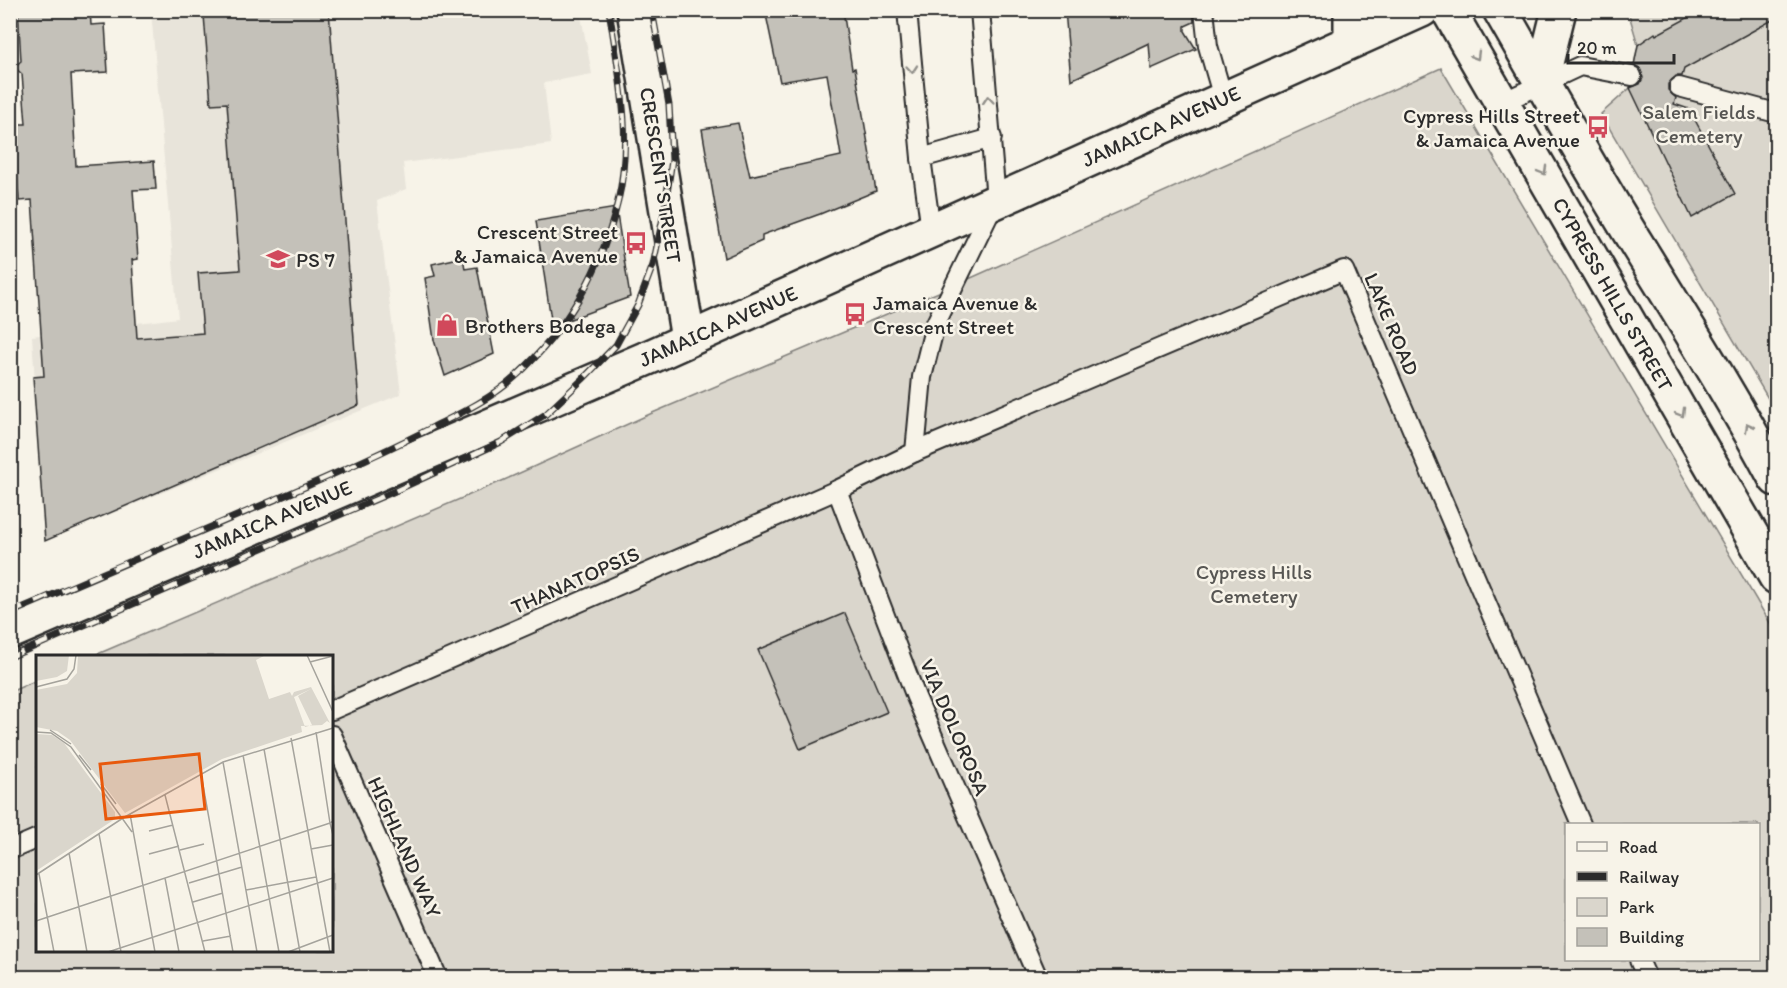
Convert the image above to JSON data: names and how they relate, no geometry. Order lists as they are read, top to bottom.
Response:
{
  "streets": {
    "street": ["JAMAICA AVENUE", "CRESCENT STREET", "CYPRESS HILLS STREET"],
    "lane": [
      "LAKE ROAD",
      "THANATOPSIS",
      "VIA DOLOROSA",
      "HIGHLAND WAY"
    ]
  },
  "crossings": [
    ["JAMAICA AVENUE", "CRESCENT STREET"],
    ["LAKE ROAD", "THANATOPSIS"],
    ["THANATOPSIS", "VIA DOLOROSA"]
  ],
  "parks": ["Salem Fields Cemetery", "Cypress Hills Cemetery"],
  "places": {
    "bus stop": ["Cypress Hills Street & Jamaica Avenue", "Crescent Street & Jamaica Avenue", "Jamaica Avenue & Crescent Street"],
    "school or university": ["PS 7"],
    "shop": ["Brothers Bodega"]
  },
  "legend": [
    "Road",
    "Railway",
    "Park",
    "Building"
  ],
  "scale_bar": "20 m"
}
